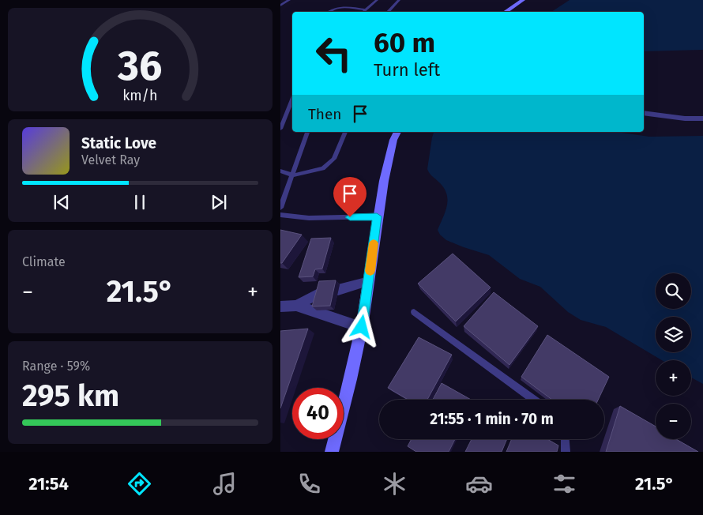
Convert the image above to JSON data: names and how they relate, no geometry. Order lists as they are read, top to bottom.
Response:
{
  "page": {
    "turn": ["60 m", "Turn left"],
    "then": "Then",
    "song": ["Static Love", "Velvet Ray"],
    "tile": [
      "Climate",
      ["Range · 59%", "295 km"]
    ],
    "map_buttons": ["+", "−"],
    "heat": ["−", "21.5°", "+"],
    "limit": "40",
    "trip": "21:55 · 1 min · 70 m",
    "tabs": ["21:54", "21.5°"],
    "gauge": ["36", "km/h"]
  }
}
